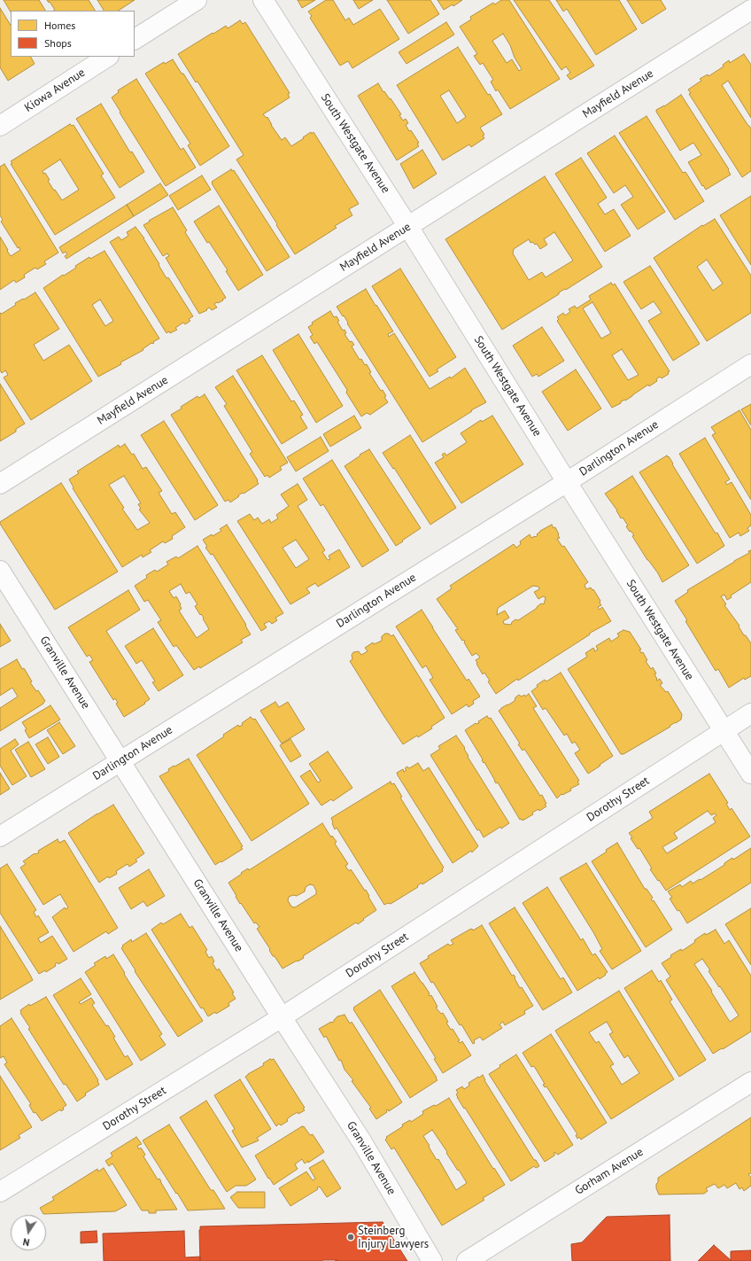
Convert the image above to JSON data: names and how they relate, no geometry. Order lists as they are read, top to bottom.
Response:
{
  "streets": {
    "street": [
      "Kiowa Avenue",
      "Mayfield Avenue",
      "South Westgate Avenue",
      "Darlington Avenue",
      "Granville Avenue",
      "Dorothy Street",
      "Gorham Avenue"
    ]
  },
  "crossings": [
    ["Mayfield Avenue", "South Westgate Avenue"],
    ["South Westgate Avenue", "Darlington Avenue"],
    ["South Westgate Avenue", "Dorothy Street"],
    ["Darlington Avenue", "Granville Avenue"],
    ["Granville Avenue", "Dorothy Street"]
  ],
  "places": ["Steinberg Injury Lawyers"],
  "legend": ["Homes", "Shops"],
  "north": "bottom"
}
